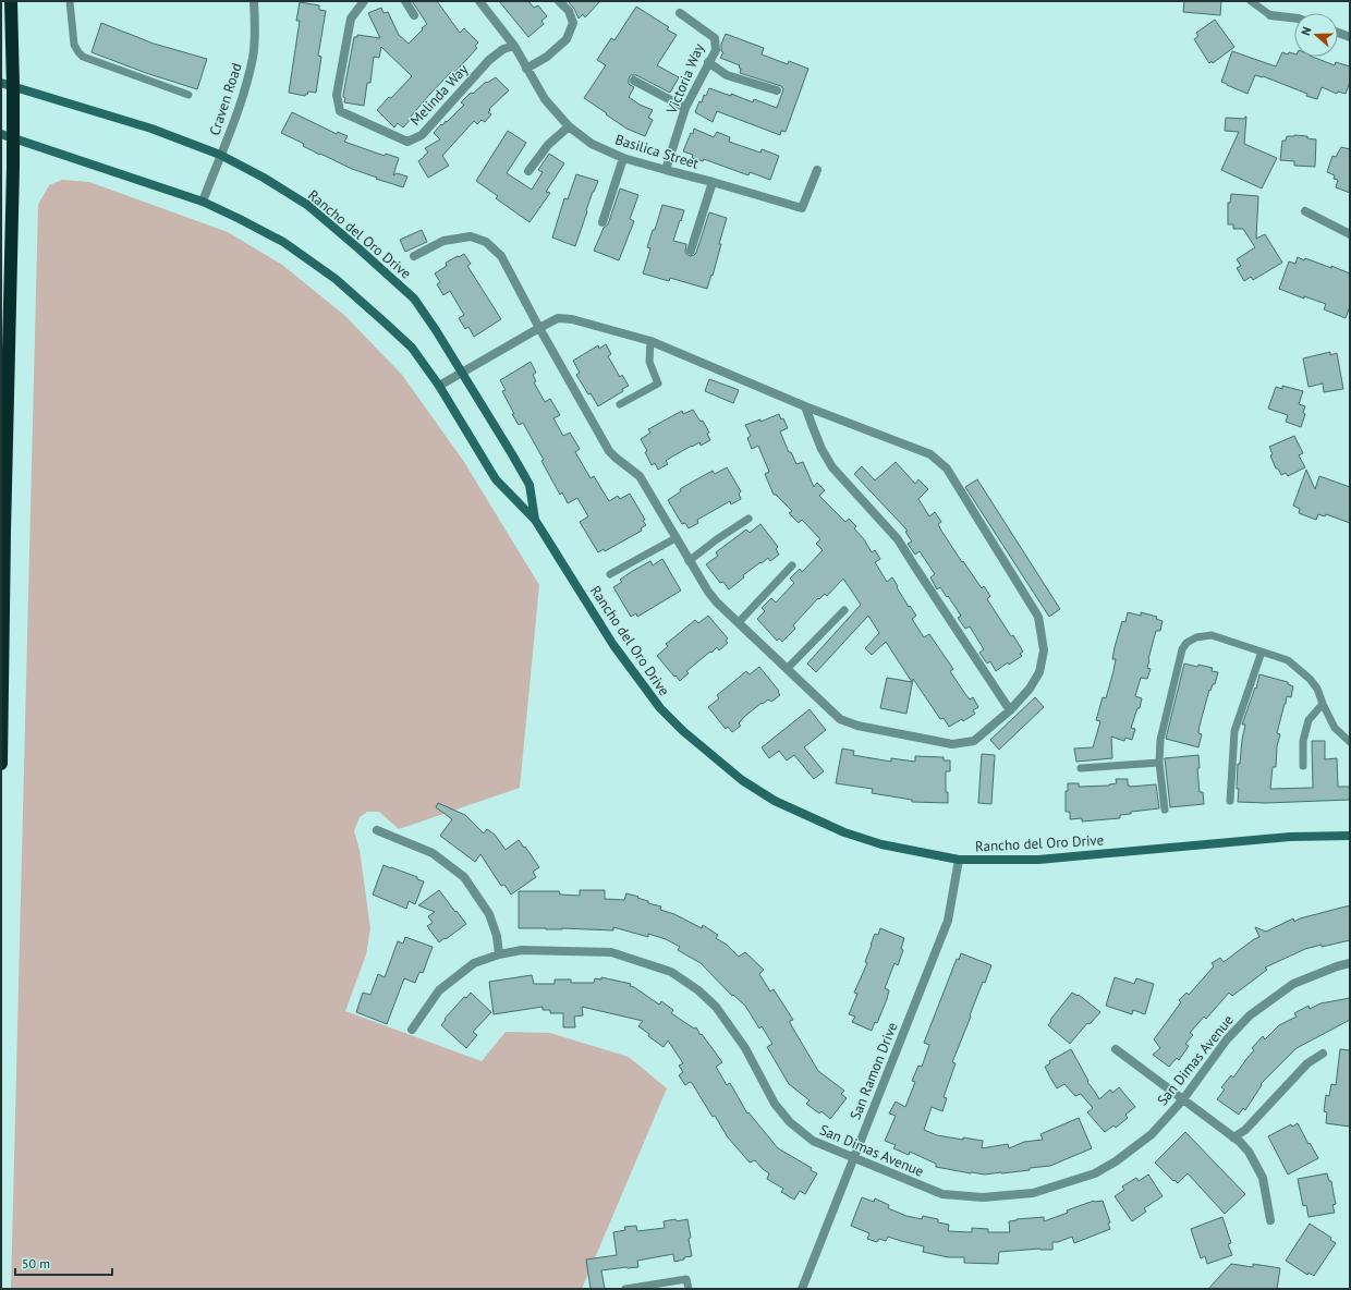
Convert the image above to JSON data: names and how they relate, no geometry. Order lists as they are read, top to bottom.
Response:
{
  "streets": {
    "main road": ["Rancho del Oro Drive"],
    "street": [
      "Victoria Way",
      "Melinda Way",
      "Craven Road",
      "Basilica Street",
      "San Dimas Avenue",
      "San Ramon Drive"
    ]
  },
  "crossings": [
    ["Victoria Way", "Basilica Street"],
    ["Melinda Way", "Basilica Street"],
    ["Craven Road", "Rancho del Oro Drive"],
    ["Rancho del Oro Drive", "San Ramon Drive"],
    ["San Dimas Avenue", "San Ramon Drive"]
  ],
  "scale_bar": "50 m",
  "north": "left"
}
